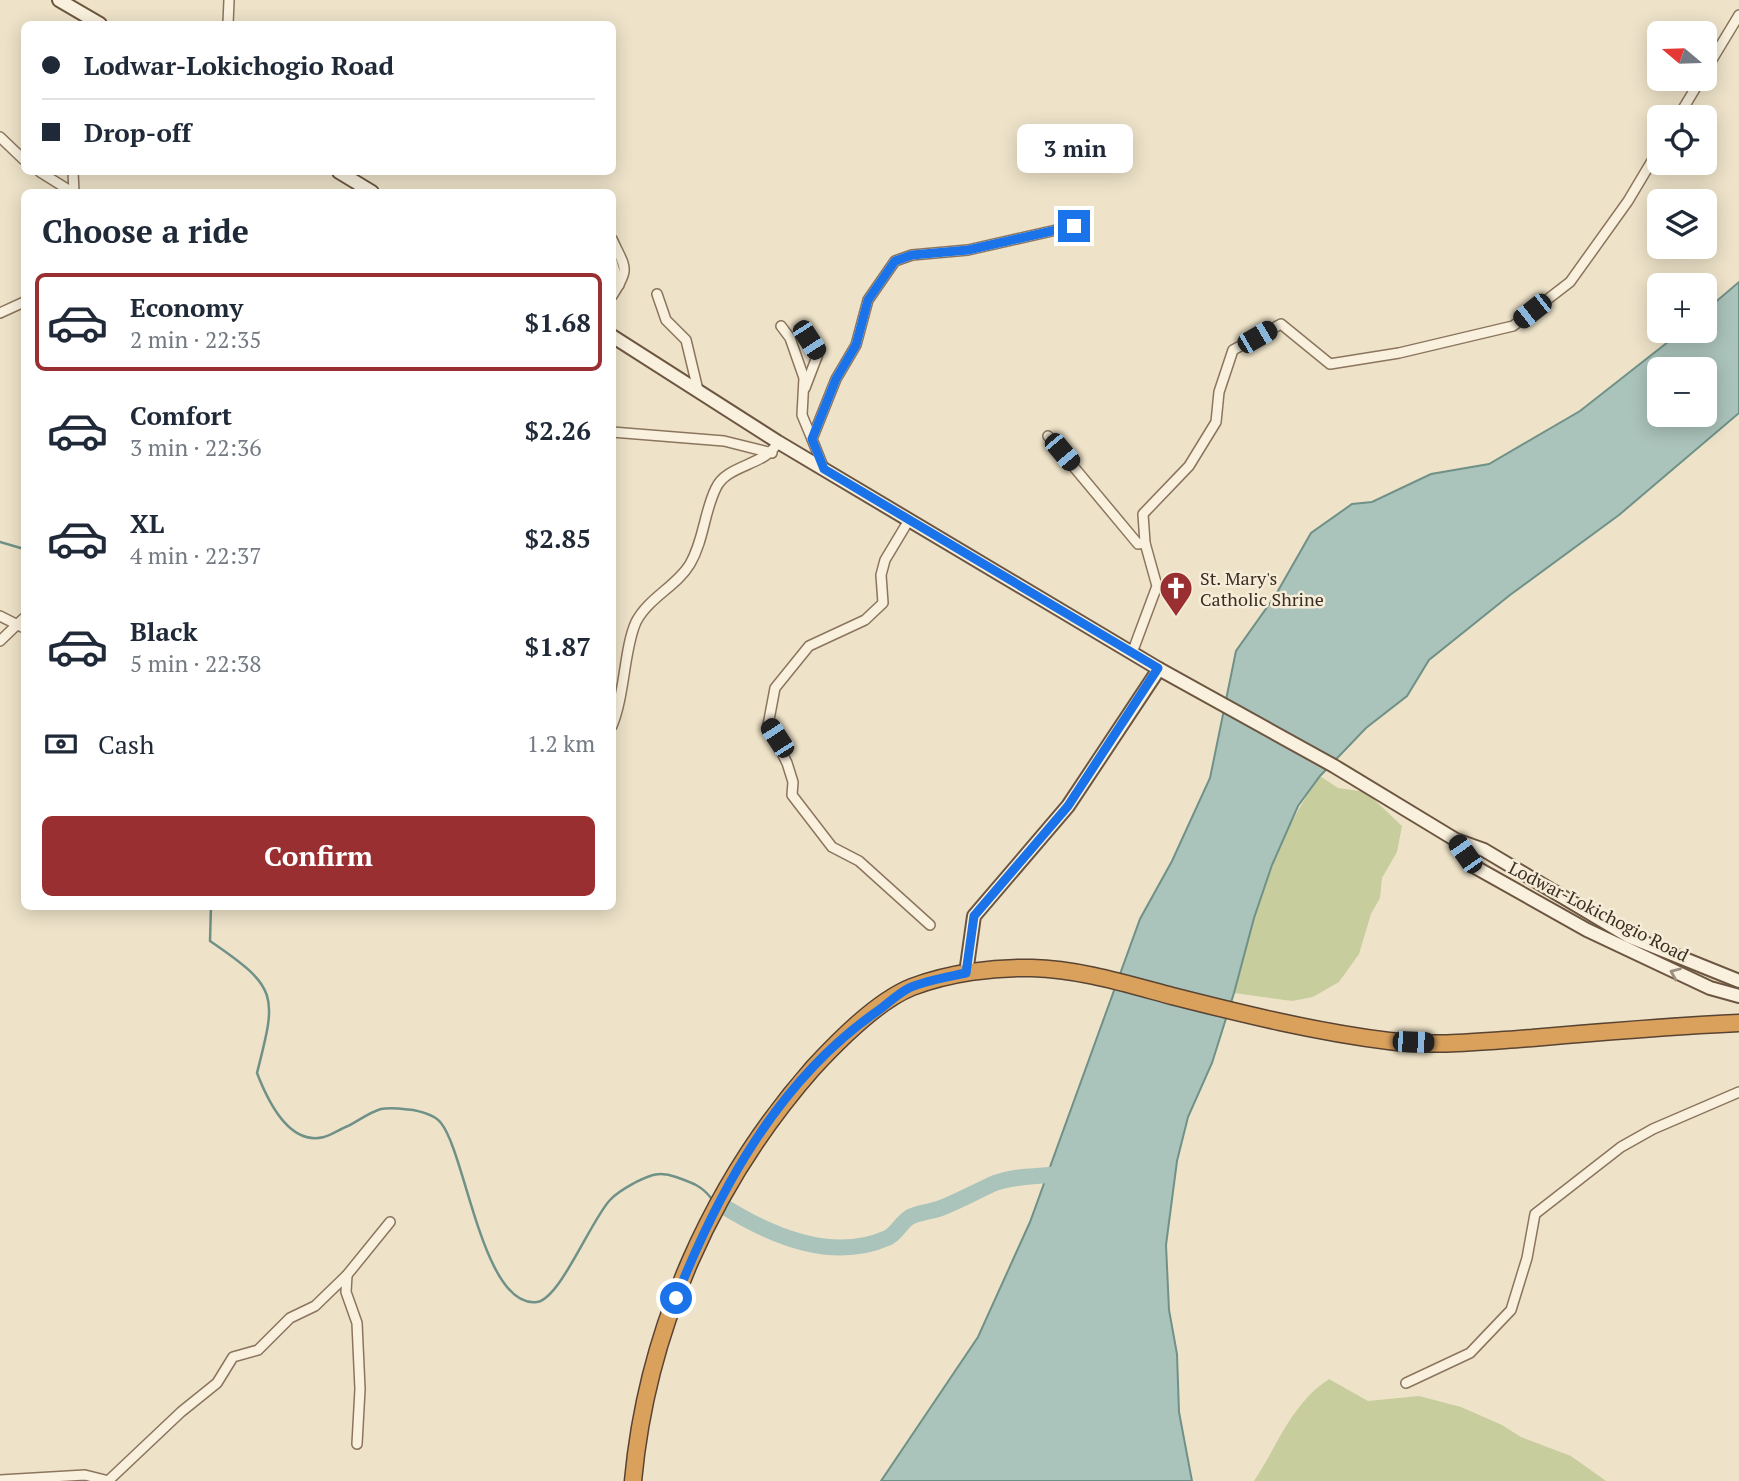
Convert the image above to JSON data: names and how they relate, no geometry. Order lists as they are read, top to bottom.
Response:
{
  "streets": {
    "main road": ["Lodwar-Lokichogio Road"]
  },
  "places": {
    "church": ["St. Mary's Catholic Shrine"]
  },
  "north": "left",
  "page": {
    "map_buttons": ["+", "−"],
    "banner": ["Lodwar-Lokichogio Road", "Drop-off"],
    "bubble": "3 min",
    "heading": "Choose a ride",
    "list": [
      {
        "name": "Economy",
        "note": "2 min · 22:35",
        "value": "$1.68"
      },
      {
        "name": "Comfort",
        "note": "3 min · 22:36",
        "value": "$2.26"
      },
      {
        "name": "XL",
        "note": "4 min · 22:37",
        "value": "$2.85"
      },
      {
        "name": "Black",
        "note": "5 min · 22:38",
        "value": "$1.87"
      }
    ],
    "pay": ["Cash", "1.2 km"],
    "buttons": "Confirm"
  }
}
